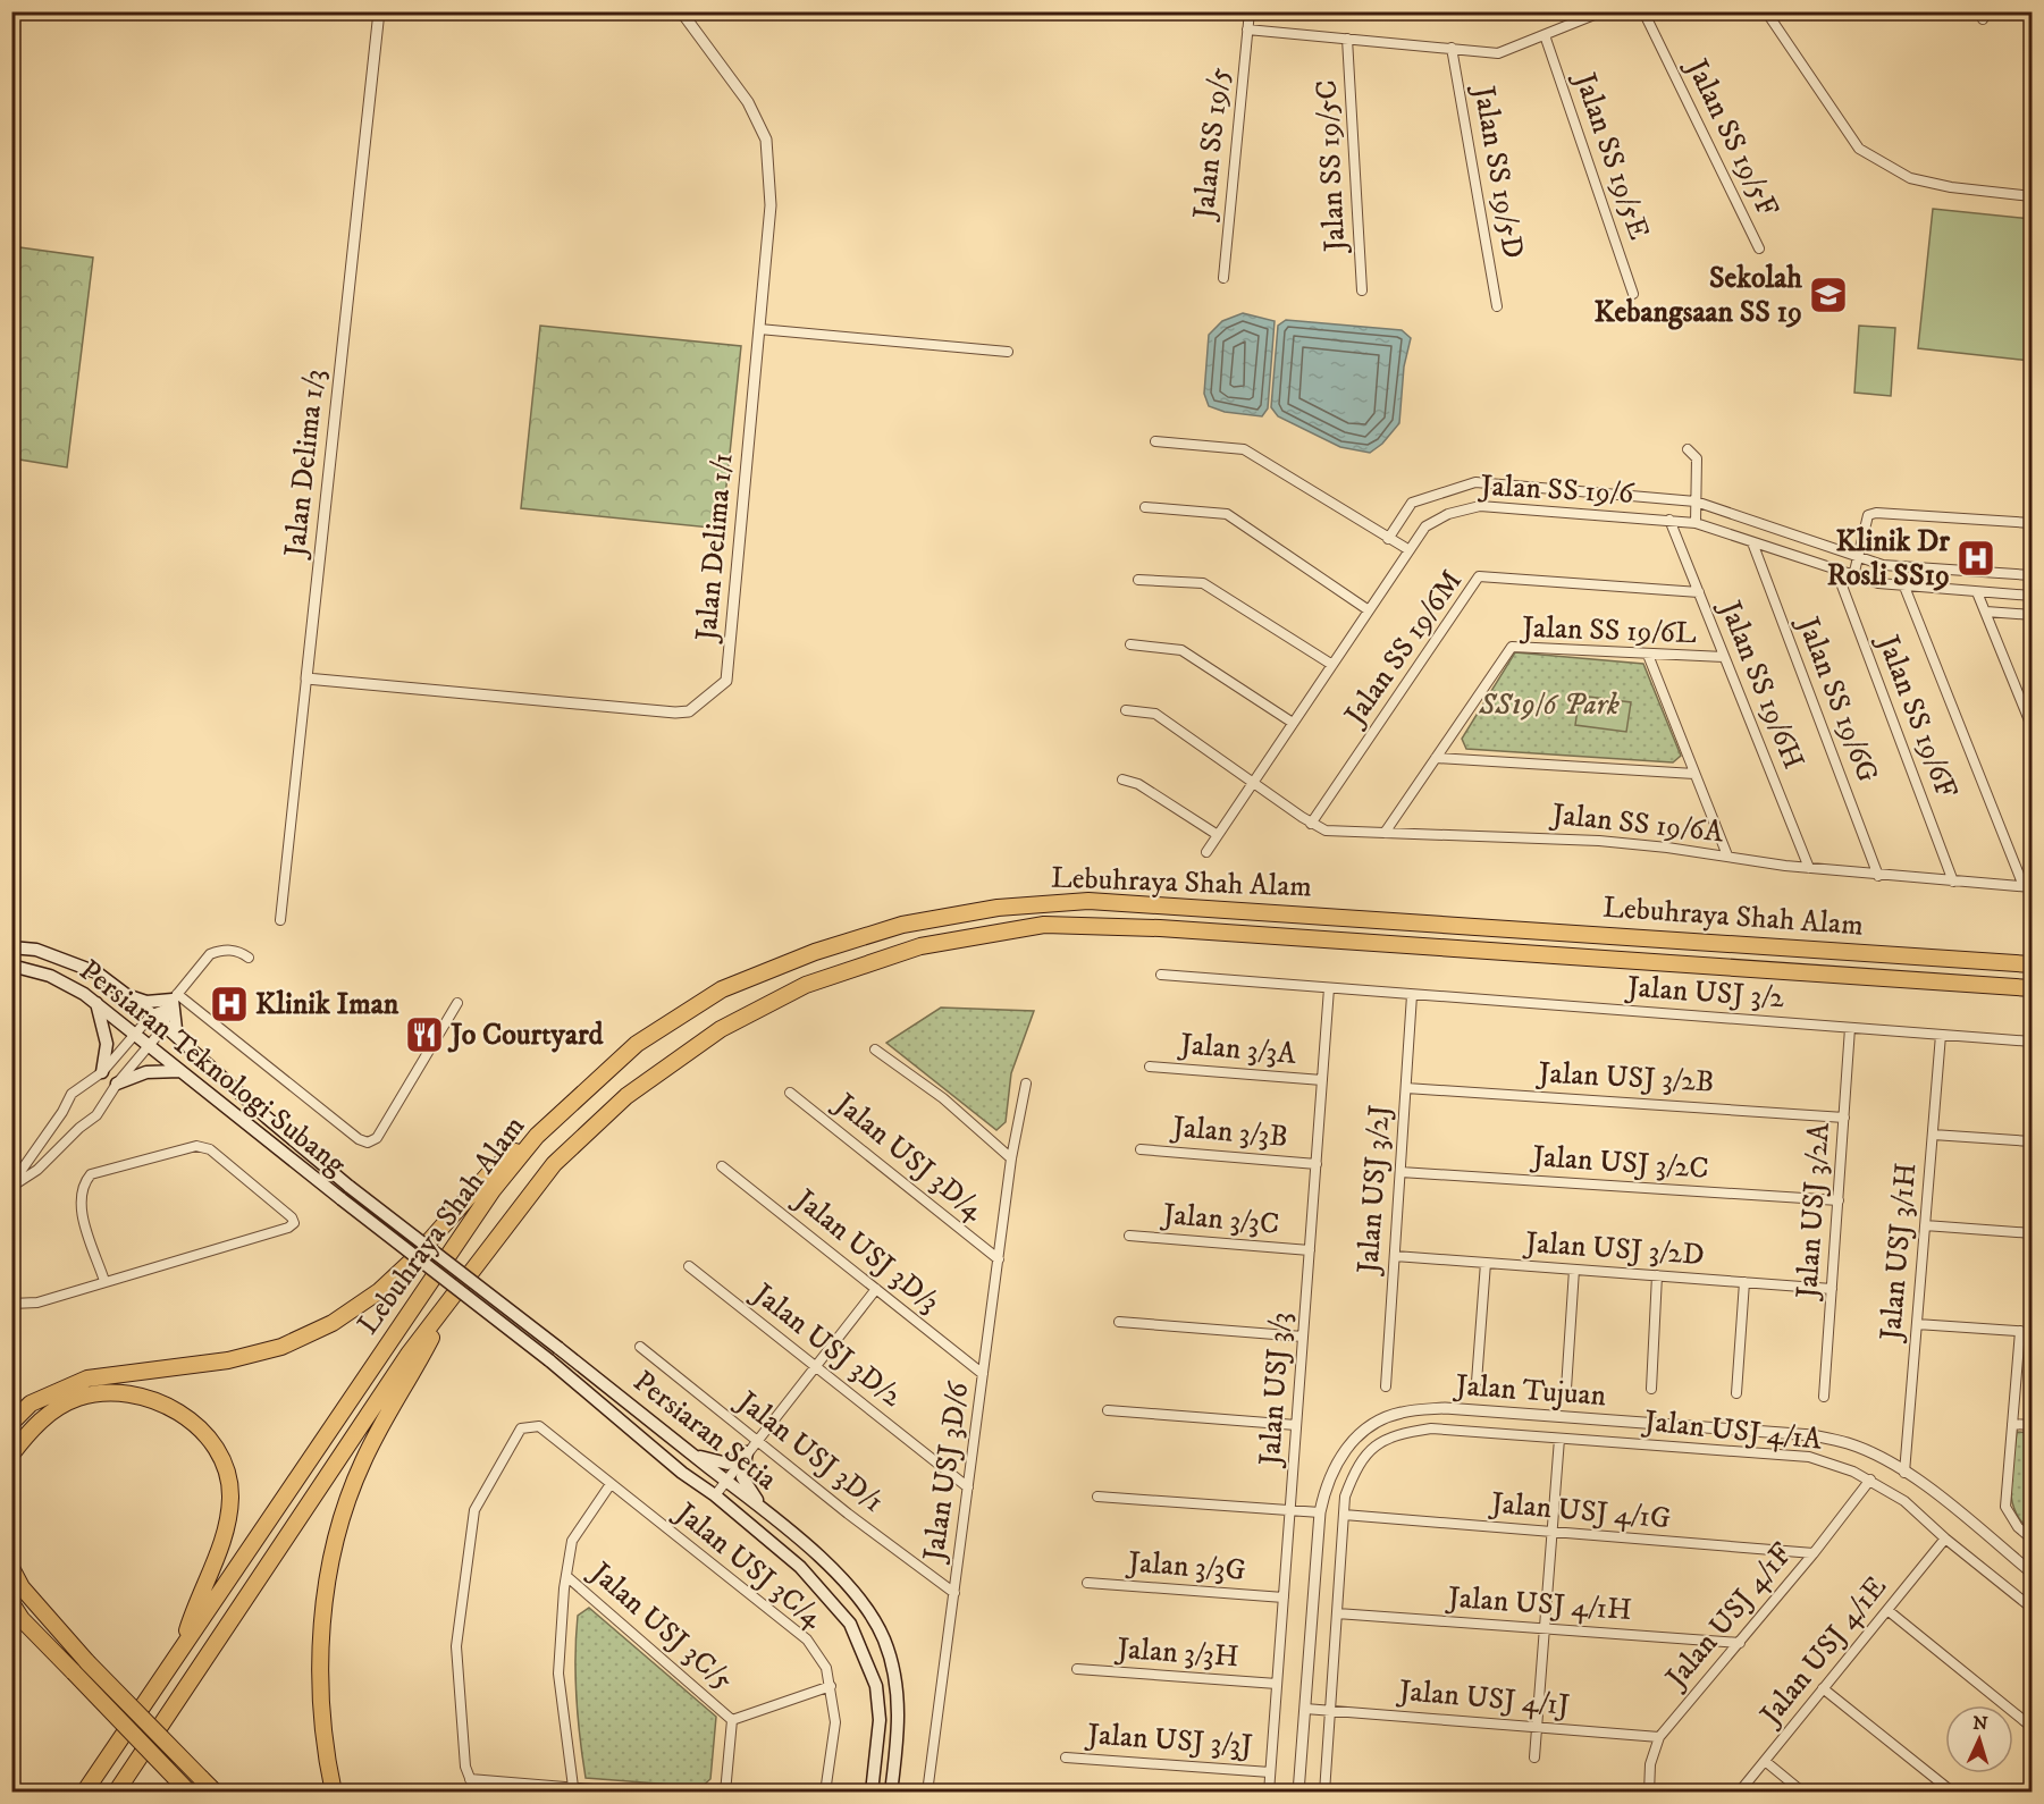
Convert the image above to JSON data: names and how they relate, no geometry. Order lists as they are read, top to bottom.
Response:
{
  "streets": {
    "highway": ["Lebuhraya Shah Alam"],
    "main road": ["Persiaran Teknologi Subang", "Persiaran Setia"],
    "street": [
      "Jalan SS 19/5F",
      "Jalan SS 19/5",
      "Jalan SS 19/5E",
      "Jalan SS 19/5C",
      "Jalan SS 19/5D",
      "Jalan Delima 1/3",
      "Jalan SS 19/6",
      "Jalan Delima 1/1",
      "Jalan SS 19/6L",
      "Jalan SS 19/6M",
      "Jalan SS 19/6H",
      "Jalan SS 19/6G",
      "Jalan SS 19/6F",
      "Jalan SS 19/6A",
      "Jalan USJ 3/2",
      "Jalan 3/3A",
      "Jalan USJ 3/2B",
      "Jalan 3/3B",
      "Jalan USJ 3D/4",
      "Jalan USJ 3/2C",
      "Jalan USJ 3/2J",
      "Jalan USJ 3/2A",
      "Jalan 3/3C",
      "Jalan USJ 3/2D",
      "Jalan USJ 3D/3",
      "Jalan USJ 3/1H",
      "Jalan USJ 3D/2",
      "Jalan USJ 3/3",
      "Jalan Tujuan",
      "Jalan USJ 4/1A",
      "Jalan USJ 3D/1",
      "Jalan USJ 3D/6",
      "Jalan USJ 4/1G",
      "Jalan USJ 3C/4",
      "Jalan 3/3G",
      "Jalan USJ 4/1H",
      "Jalan USJ 4/1F",
      "Jalan USJ 3C/5",
      "Jalan USJ 4/1E",
      "Jalan 3/3H",
      "Jalan USJ 4/1J",
      "Jalan USJ 3/3J"
    ]
  },
  "crossings": [
    ["Jalan Delima 1/3", "Jalan Delima 1/1"],
    ["Jalan SS 19/6", "Jalan SS 19/6H"],
    ["Jalan SS 19/6", "Jalan SS 19/6G"],
    ["Jalan SS 19/6", "Jalan SS 19/6F"],
    ["Jalan SS 19/6", "Jalan SS 19/6A"],
    ["Jalan SS 19/6L", "Jalan SS 19/6H"],
    ["Jalan SS 19/6L", "Jalan SS 19/6A"],
    ["Jalan SS 19/6M", "Jalan SS 19/6H"],
    ["Jalan SS 19/6M", "Jalan SS 19/6A"],
    ["Jalan SS 19/6H", "Jalan SS 19/6A"],
    ["Jalan SS 19/6G", "Jalan SS 19/6A"],
    ["Jalan SS 19/6F", "Jalan SS 19/6A"],
    ["Jalan USJ 3/2", "Jalan USJ 3/2J"],
    ["Jalan USJ 3/2", "Jalan USJ 3/2A"],
    ["Jalan USJ 3/2", "Jalan USJ 3/1H"],
    ["Jalan USJ 3/2", "Jalan USJ 3/3"],
    ["Jalan 3/3A", "Jalan USJ 3/3"],
    ["Persiaran Teknologi Subang", "Persiaran Setia"],
    ["Jalan USJ 3/2B", "Jalan USJ 3/2J"],
    ["Jalan USJ 3/2B", "Jalan USJ 3/2A"],
    ["Jalan 3/3B", "Jalan USJ 3/3"],
    ["Jalan USJ 3D/4", "Jalan USJ 3D/6"],
    ["Jalan USJ 3/2C", "Jalan USJ 3/2J"],
    ["Jalan USJ 3/2C", "Jalan USJ 3/2A"],
    ["Jalan USJ 3/2J", "Jalan USJ 3/2D"],
    ["Jalan USJ 3/2A", "Jalan USJ 3/2D"],
    ["Jalan 3/3C", "Jalan USJ 3/3"],
    ["Jalan USJ 3D/3", "Jalan USJ 3D/6"],
    ["Jalan USJ 3/1H", "Jalan Tujuan"],
    ["Jalan USJ 3D/2", "Jalan USJ 3D/6"],
    ["Jalan USJ 3/3", "Jalan 3/3G"],
    ["Jalan USJ 3/3", "Jalan 3/3H"],
    ["Jalan USJ 3/3", "Jalan USJ 3/3J"],
    ["Jalan Tujuan", "Jalan USJ 4/1J"],
    ["Jalan USJ 4/1A", "Jalan USJ 4/1G"],
    ["Jalan USJ 4/1A", "Jalan USJ 4/1H"],
    ["Jalan USJ 4/1A", "Jalan USJ 4/1F"],
    ["Jalan USJ 4/1A", "Jalan USJ 4/1E"],
    ["Jalan USJ 4/1A", "Jalan USJ 4/1J"],
    ["Jalan USJ 3D/1", "Jalan USJ 3D/6"],
    ["Jalan USJ 4/1G", "Jalan USJ 4/1F"],
    ["Jalan USJ 4/1H", "Jalan USJ 4/1F"],
    ["Jalan USJ 4/1F", "Jalan USJ 4/1J"]
  ],
  "parks": ["SS19/6 Park"],
  "places": {
    "school or university": ["Sekolah Kebangsaan SS 19"],
    "hospital": ["Klinik Dr Rosli SS19", "Klinik Iman"],
    "restaurant": ["Jo Courtyard"]
  },
  "north": "top"
}
